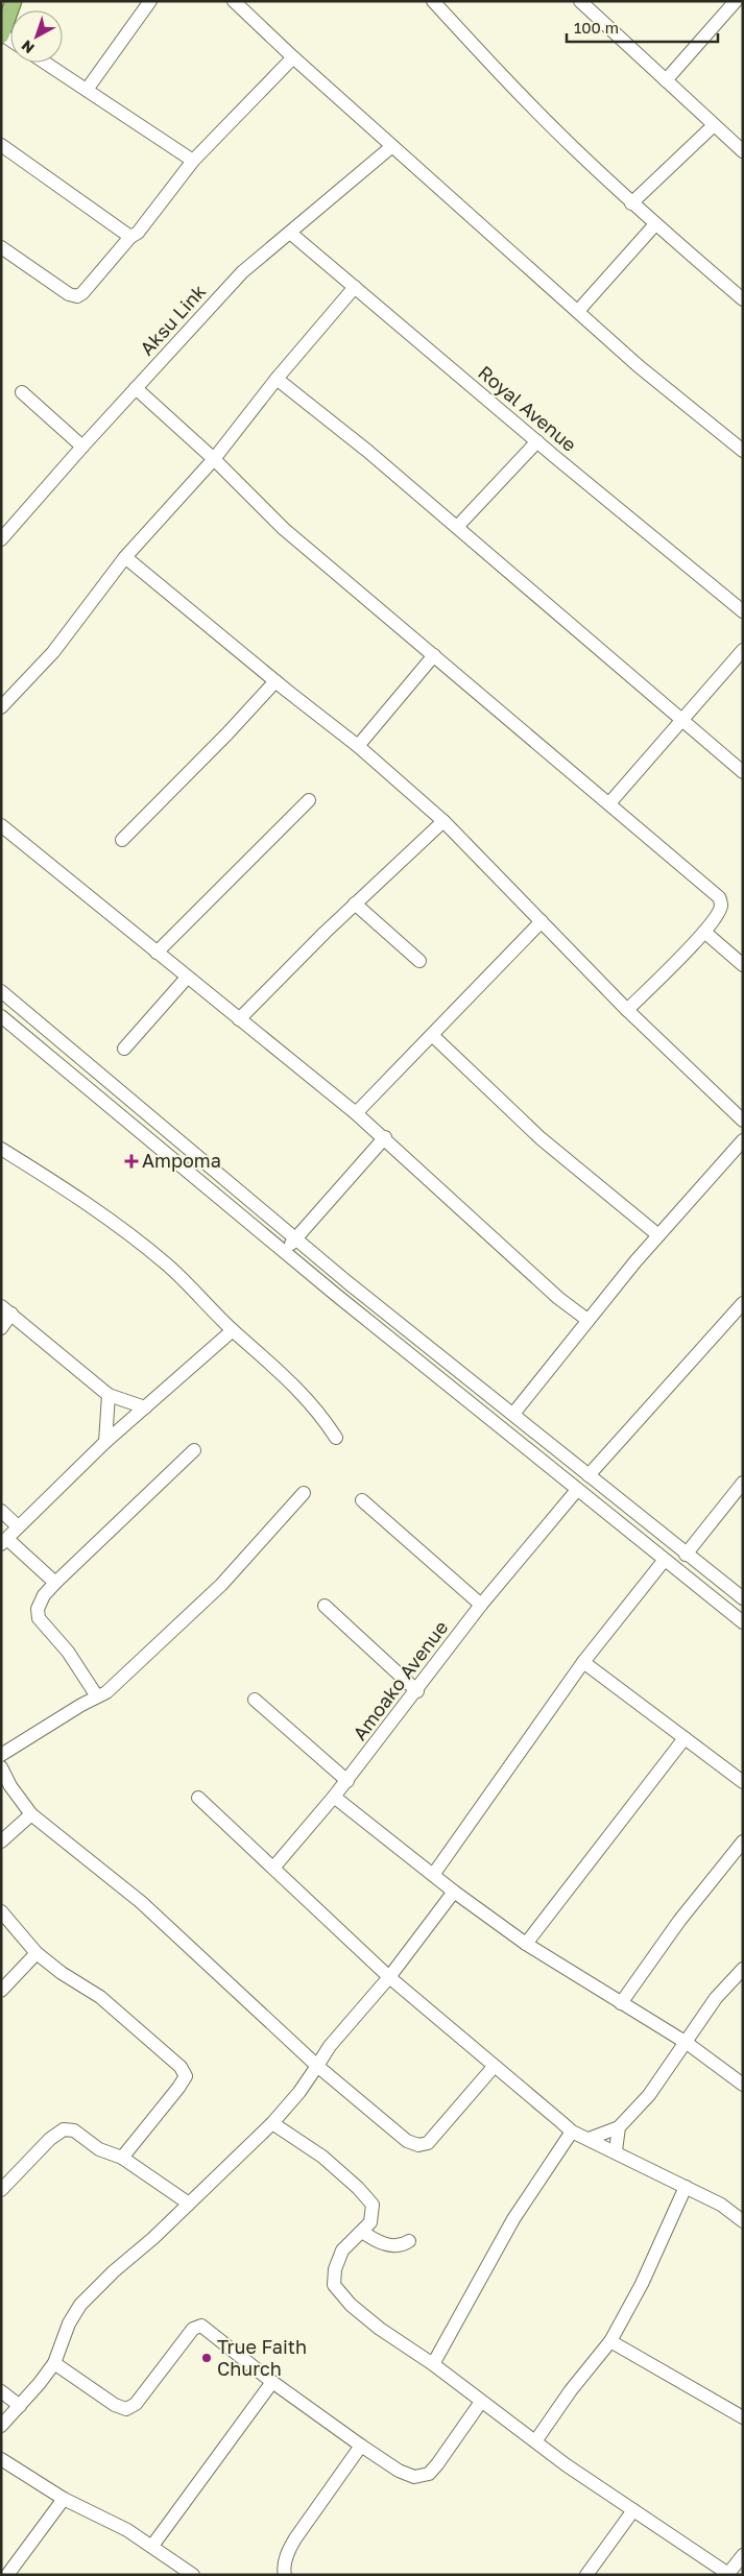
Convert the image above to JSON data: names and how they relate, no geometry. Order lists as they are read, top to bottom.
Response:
{
  "streets": {
    "street": ["Aksu Link", "Royal Avenue", "Amoako Avenue"]
  },
  "crossings": [
    ["Aksu Link", "Royal Avenue"]
  ],
  "places": {
    "health": ["Ampoma"],
    "other": ["True Faith Church"]
  },
  "scale_bar": "100 m",
  "north": "bottom left"
}
